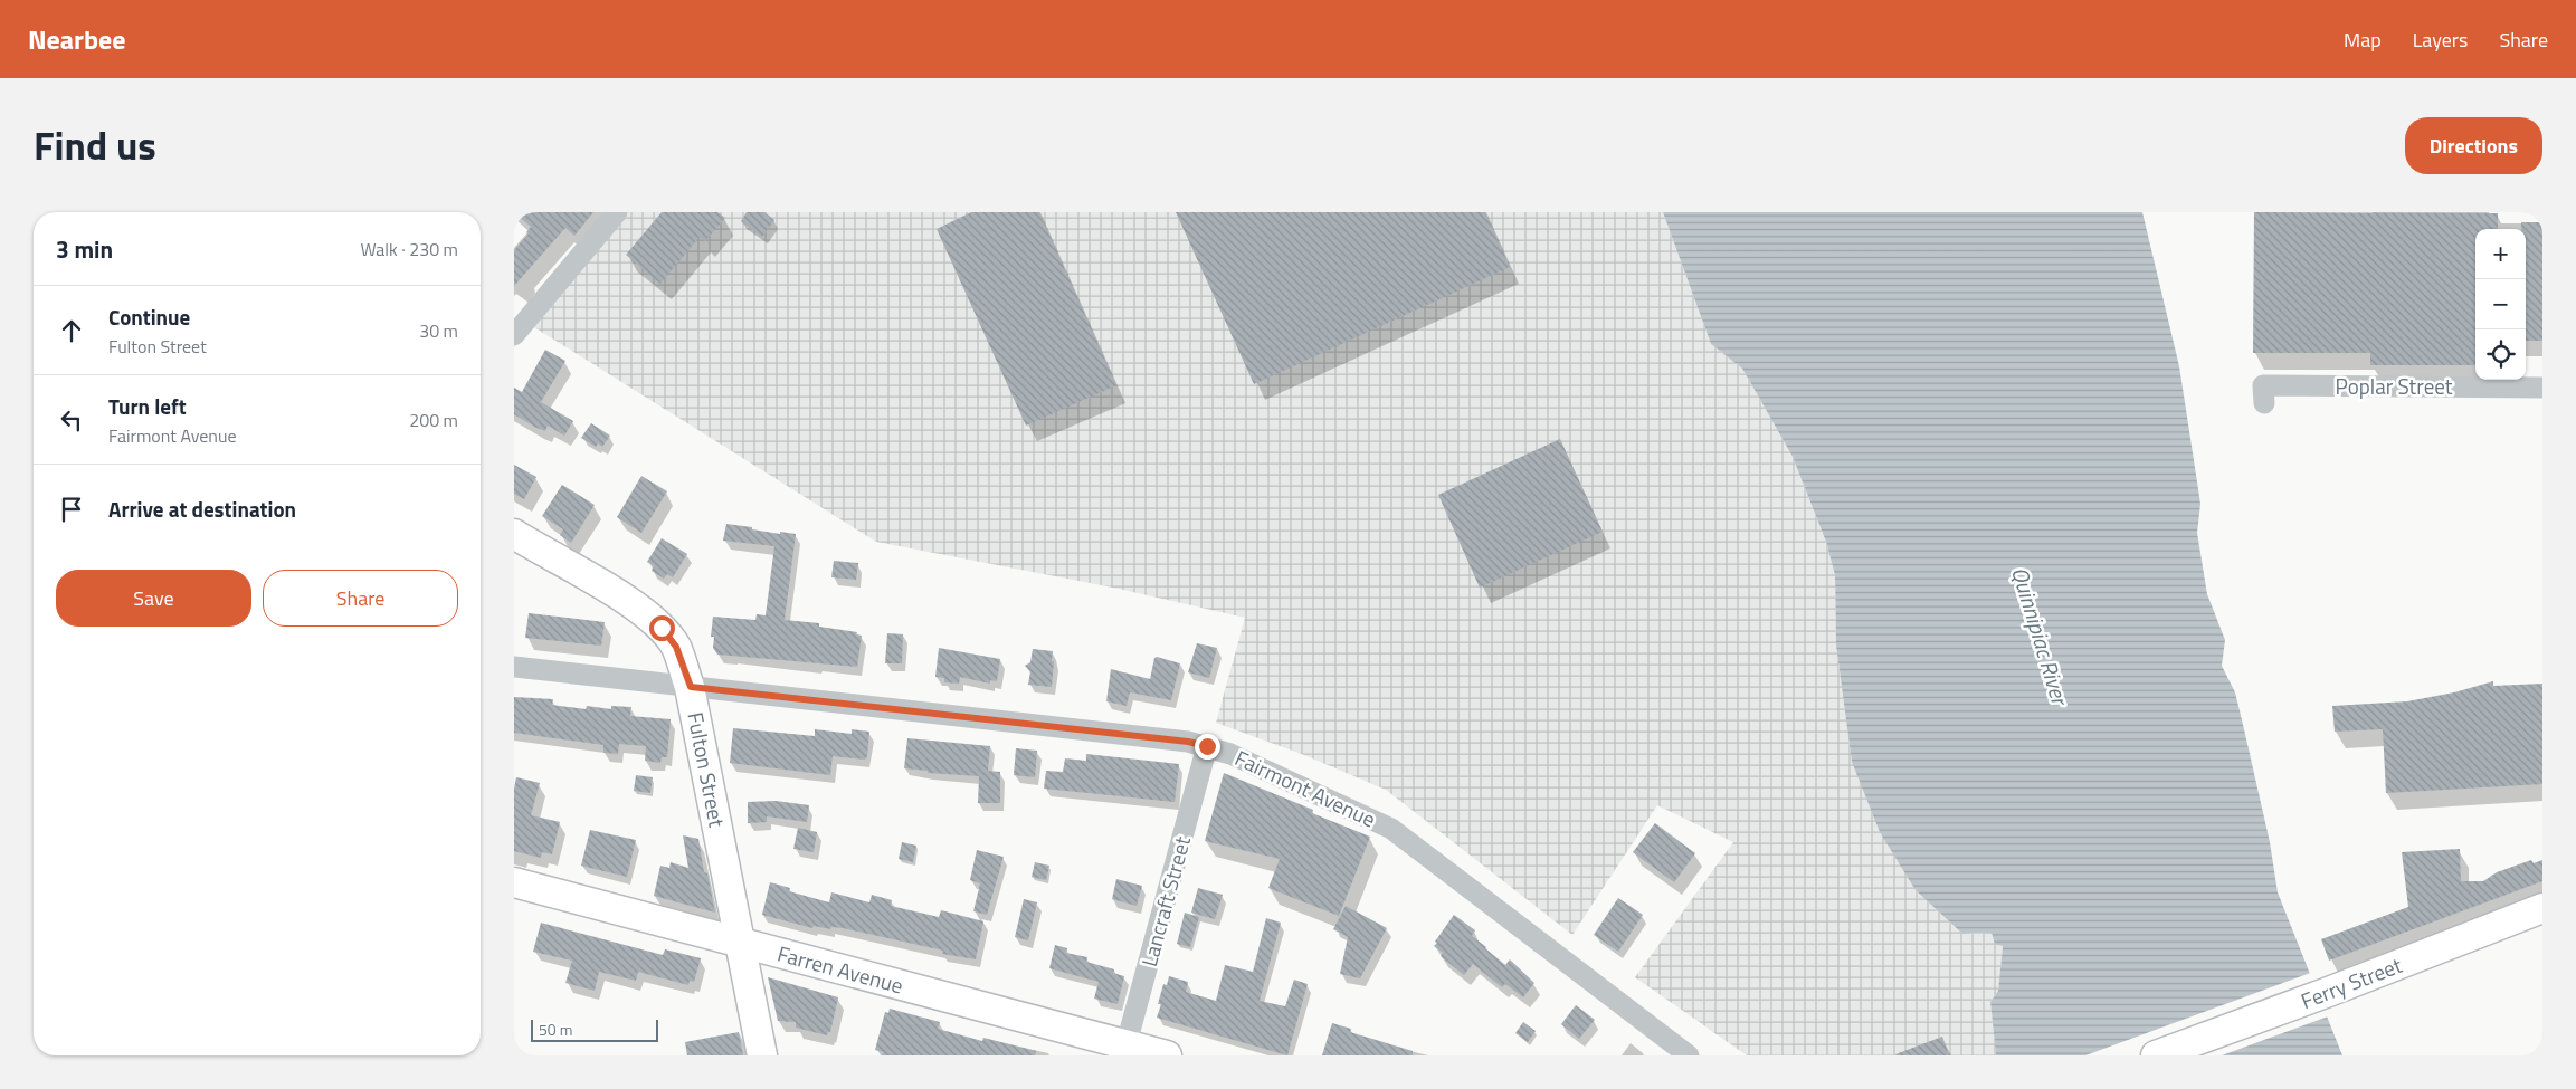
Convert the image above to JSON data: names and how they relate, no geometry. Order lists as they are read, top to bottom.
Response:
{
  "streets": {
    "main road": ["Fulton Street", "Farren Avenue", "Ferry Street"],
    "street": ["Poplar Street", "Fairmont Avenue", "Lancraft Street"]
  },
  "crossings": [
    ["Fulton Street", "Fairmont Avenue"],
    ["Fulton Street", "Farren Avenue"],
    ["Fairmont Avenue", "Lancraft Street"],
    ["Lancraft Street", "Farren Avenue"]
  ],
  "water": ["Quinnipiac River"],
  "scale_bar": "50 m",
  "page": {
    "header": "Nearbee",
    "nav": ["Map", "Layers", "Share"],
    "title": "Find us",
    "buttons": [
      "Directions",
      ["Save", "Share"]
    ],
    "heading": ["3 min", "Walk · 230 m"],
    "map_buttons": ["+", "−"],
    "list": [
      ["Continue", "Fulton Street", "30 m"],
      ["Turn left", "Fairmont Avenue", "200 m"],
      "Arrive at destination"
    ],
    "scale": "50 m"
  }
}
